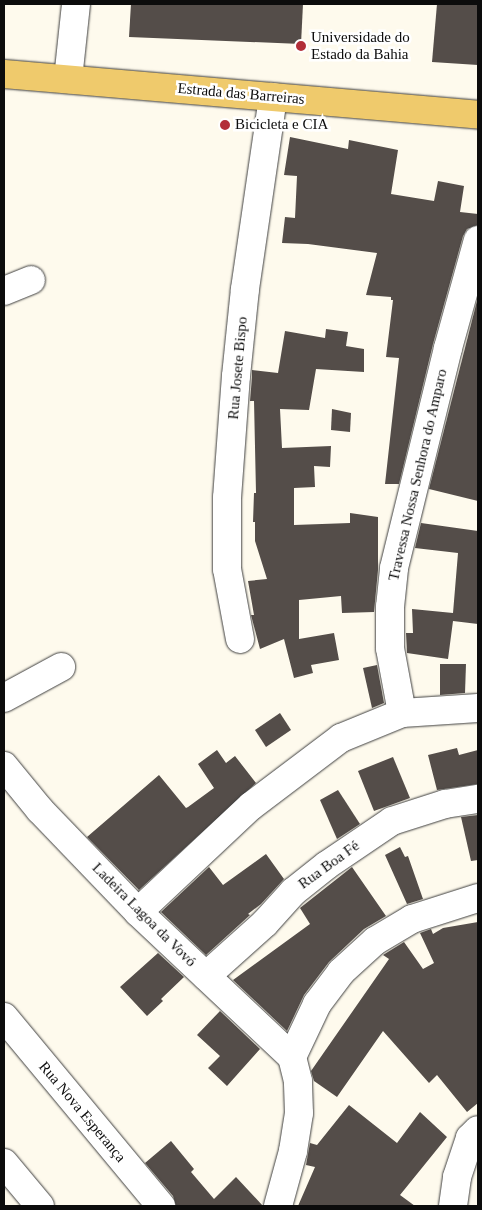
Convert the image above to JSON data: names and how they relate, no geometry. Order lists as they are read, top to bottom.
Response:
{
  "streets": {
    "main road": ["Estrada das Barreiras"],
    "street": [
      "Rua Josete Bispo",
      "Travessa Nossa Senhora do Amparo",
      "Rua Boa Fé",
      "Ladeira Lagoa da Vovó",
      "Rua Nova Esperança"
    ]
  },
  "crossings": [
    ["Estrada das Barreiras", "Rua Josete Bispo"],
    ["Rua Boa Fé", "Ladeira Lagoa da Vovó"]
  ],
  "places": ["Universidade do Estado da Bahia", "Bicicleta e CIA"]
}
